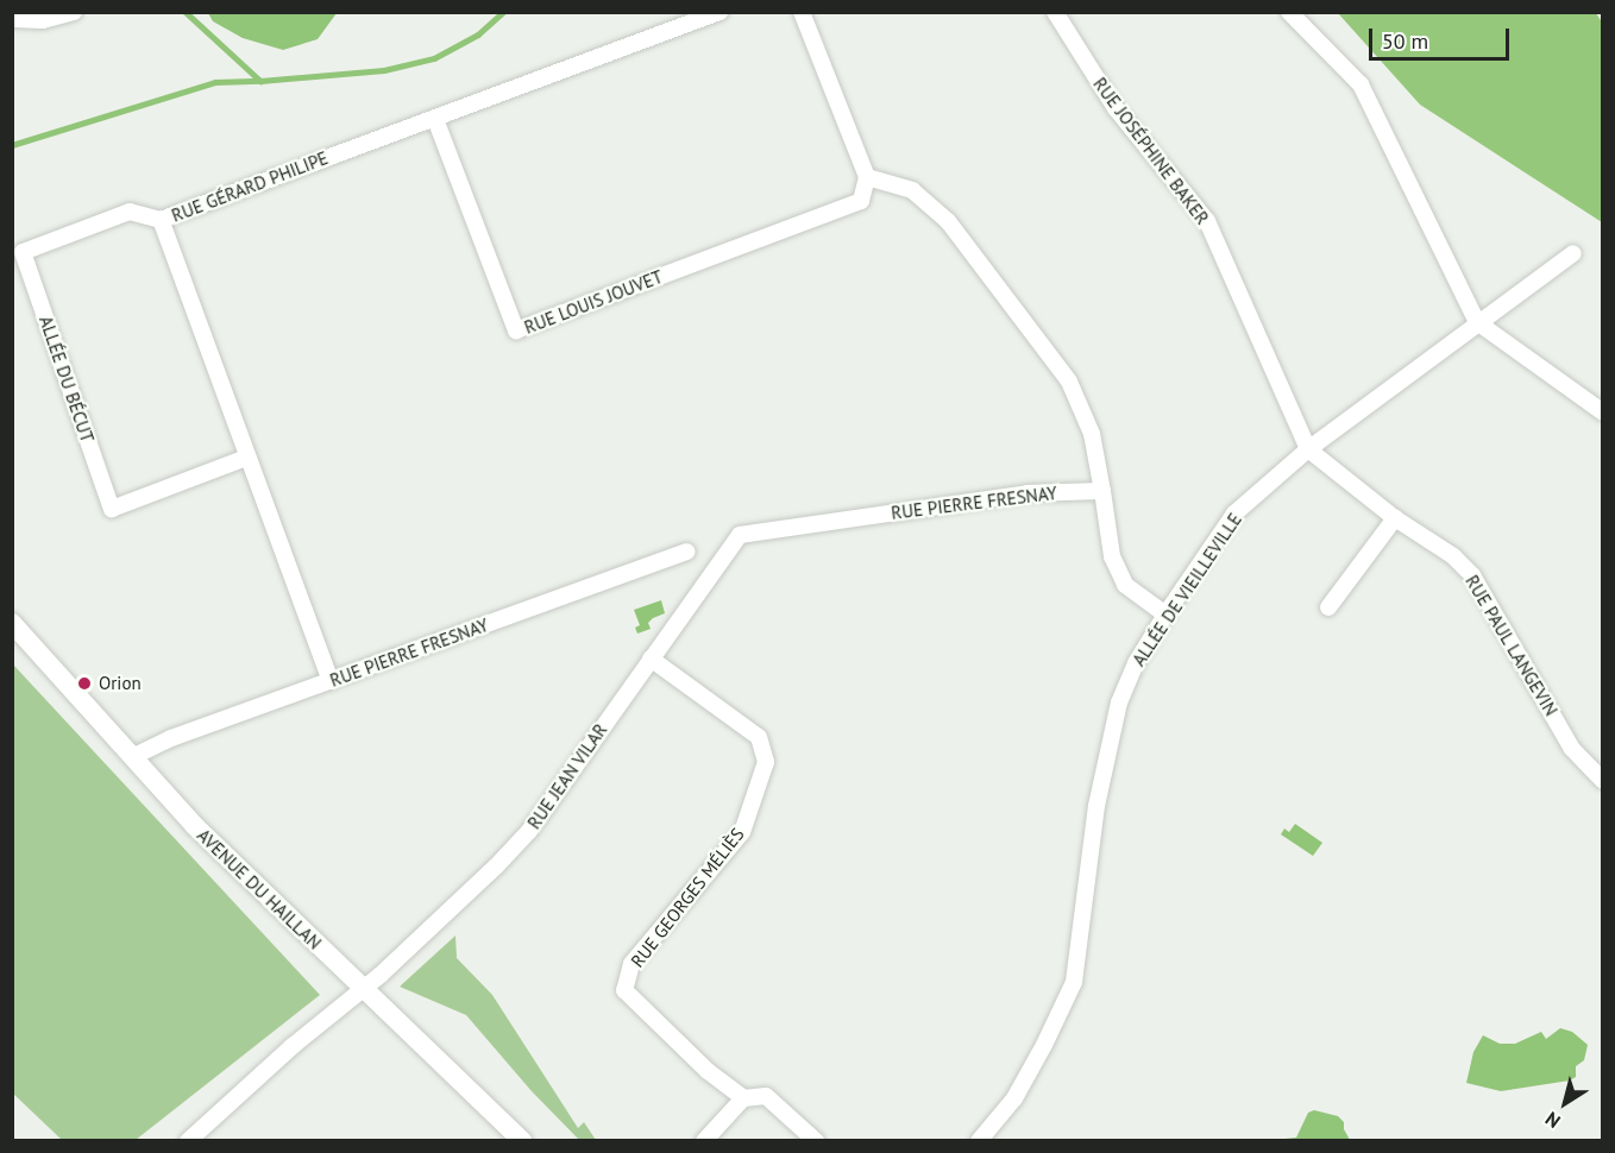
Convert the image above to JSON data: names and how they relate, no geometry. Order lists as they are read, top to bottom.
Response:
{
  "streets": {
    "street": [
      "RUE JOSÉPHINE BAKER",
      "RUE GÉRARD PHILIPE",
      "RUE LOUIS JOUVET",
      "ALLÉE DU BÉCUT",
      "RUE PIERRE FRESNAY",
      "ALLÉE DE VIEILLEVILLE",
      "RUE PAUL LANGEVIN",
      "RUE JEAN VILAR",
      "AVENUE DU HAILLAN",
      "RUE GEORGES MÉLIÈS"
    ]
  },
  "crossings": [
    ["RUE JOSÉPHINE BAKER", "ALLÉE DE VIEILLEVILLE"],
    ["RUE JOSÉPHINE BAKER", "RUE PAUL LANGEVIN"],
    ["RUE GÉRARD PHILIPE", "RUE LOUIS JOUVET"],
    ["RUE GÉRARD PHILIPE", "ALLÉE DU BÉCUT"],
    ["RUE GÉRARD PHILIPE", "RUE PIERRE FRESNAY"],
    ["RUE PIERRE FRESNAY", "RUE JEAN VILAR"],
    ["RUE PIERRE FRESNAY", "AVENUE DU HAILLAN"],
    ["ALLÉE DE VIEILLEVILLE", "RUE PAUL LANGEVIN"],
    ["RUE JEAN VILAR", "AVENUE DU HAILLAN"],
    ["RUE JEAN VILAR", "RUE GEORGES MÉLIÈS"]
  ],
  "places": ["Orion"],
  "scale_bar": "50 m",
  "north": "bottom left"
}
